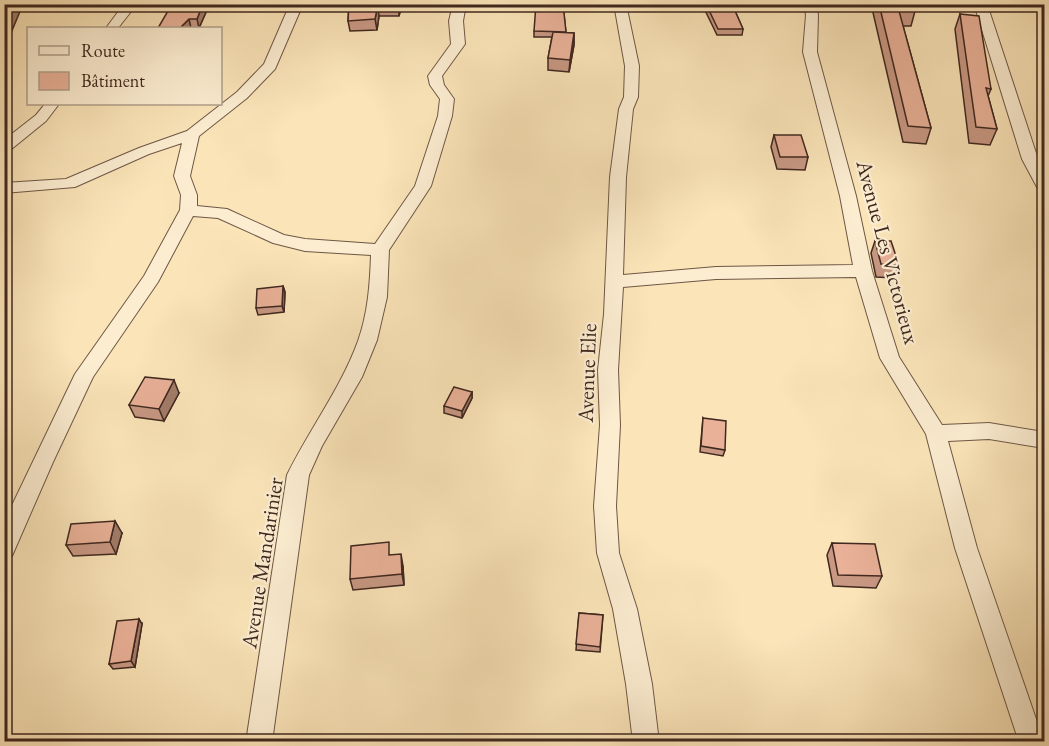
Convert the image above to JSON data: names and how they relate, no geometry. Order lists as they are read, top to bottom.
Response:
{
  "streets": {
    "street": ["Avenue Les Victorieux", "Avenue Elie", "Avenue Mandarinier"]
  },
  "legend": ["Route", "Bâtiment"]
}
